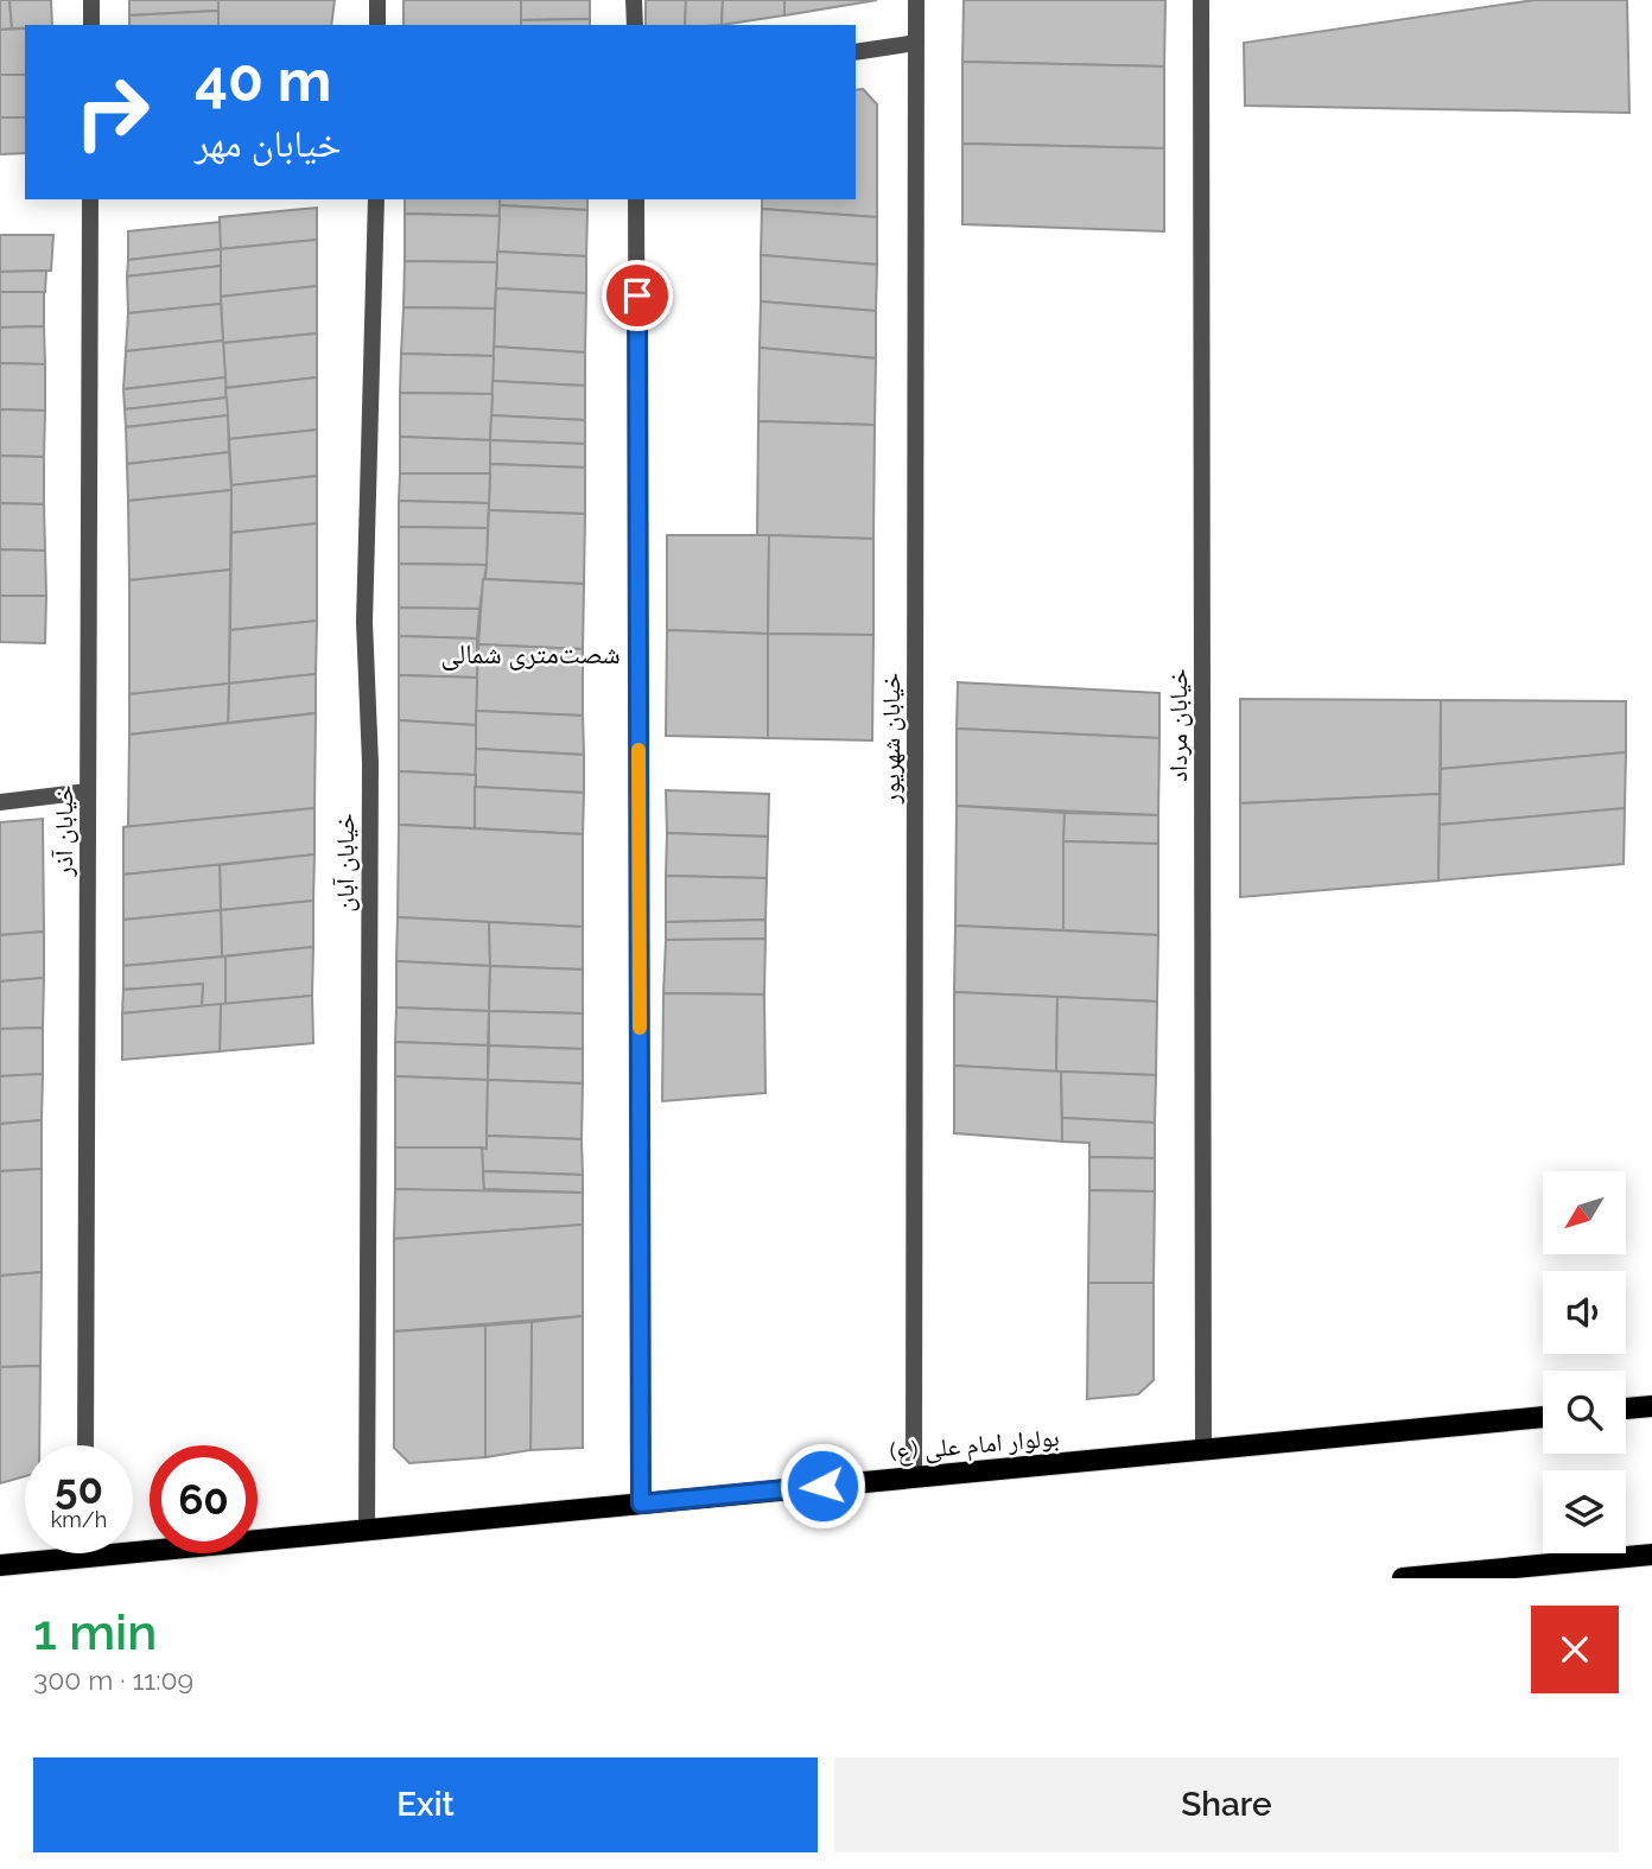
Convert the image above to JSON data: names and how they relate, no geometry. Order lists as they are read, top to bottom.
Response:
{
  "streets": {
    "main road": ["بولوار امام علی (ع)"],
    "street": [
      "خیابان مرداد",
      "خیابان شهریور",
      "خیابان آذر",
      "خیابان آبان"
    ]
  },
  "crossings": [
    ["خیابان مرداد", "بولوار امام علی (ع)"],
    ["خیابان شهریور", "بولوار امام علی (ع)"],
    ["خیابان آبان", "بولوار امام علی (ع)"]
  ],
  "districts": ["شصت‌متری شمالی"],
  "north": "bottom left",
  "page": {
    "turn": ["40 m", "خیابان مهر"],
    "speed": "50 km/h",
    "limit": "60",
    "heading": ["1 min", "300 m · 11:09"],
    "buttons": ["Exit", "Share"]
  }
}
